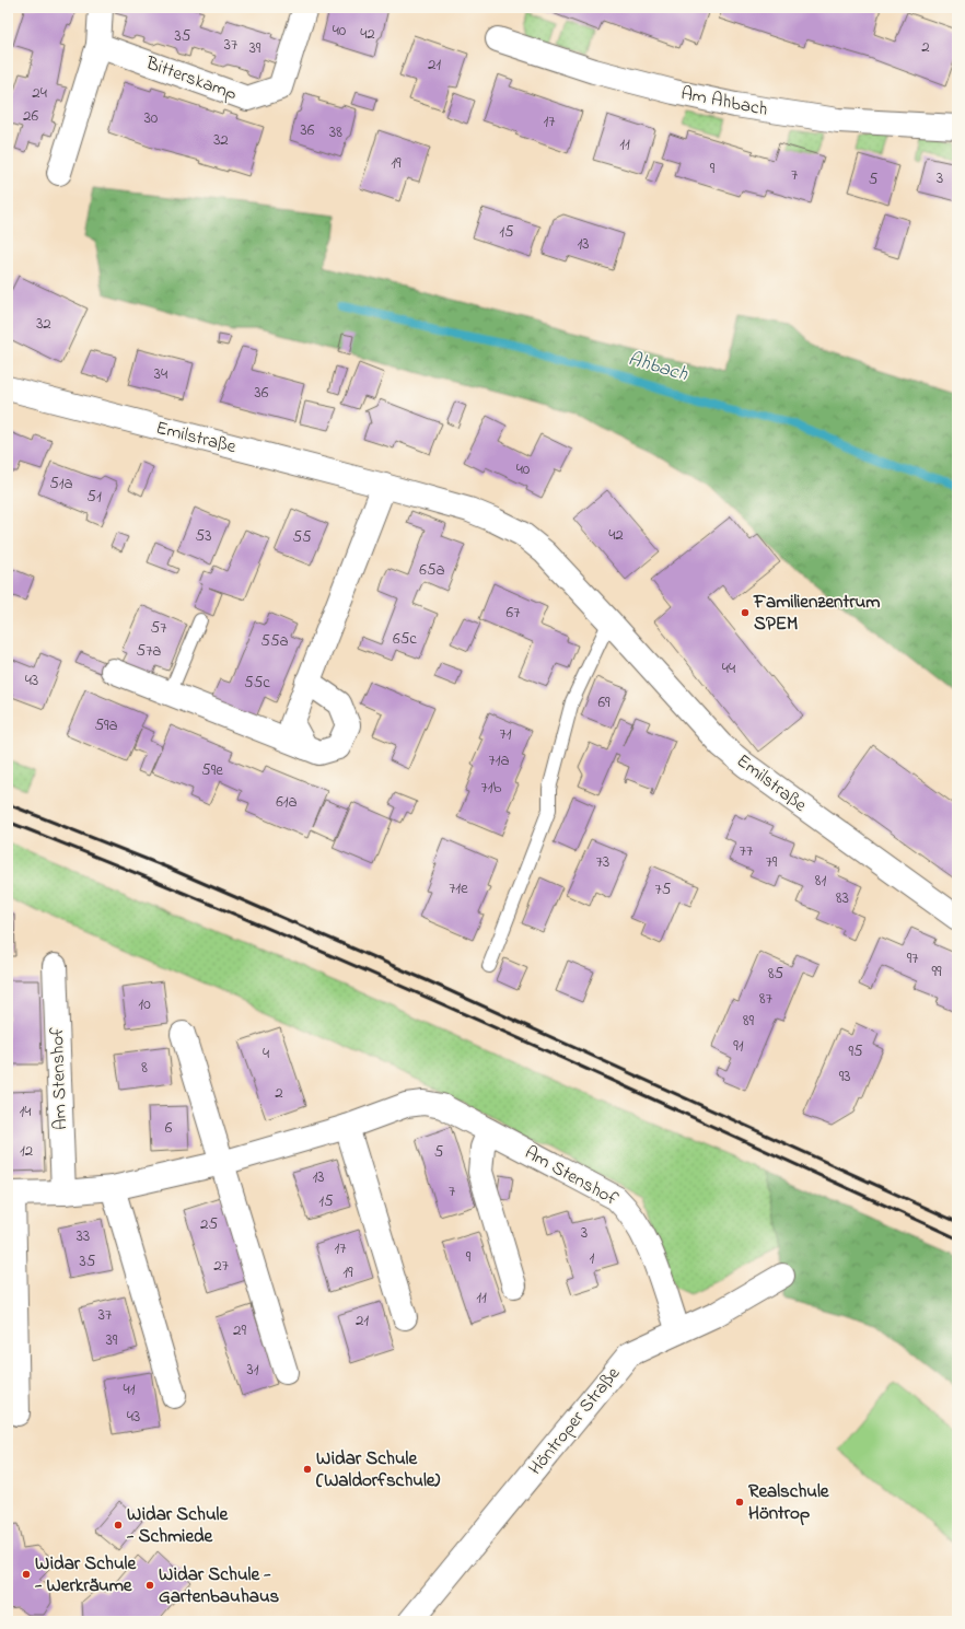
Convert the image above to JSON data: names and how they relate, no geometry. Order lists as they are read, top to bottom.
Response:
{
  "streets": {
    "street": [
      "Bitterskamp",
      "Am Ahbach",
      "Emilstraße",
      "Am Stenshof",
      "Höntroper Straße"
    ]
  },
  "crossings": [
    ["Am Stenshof", "Höntroper Straße"]
  ],
  "water": ["Ahbach"],
  "places": [
    "Familienzentrum SPEM",
    "Widar Schule (Waldorfschule)",
    "Realschule Höntrop",
    "Widar Schule - Schmiede",
    "Widar Schule - Werkräume",
    "Widar Schule - Gartenbauhaus"
  ],
  "house_numbers": [
    "40",
    "42",
    "35",
    "37",
    "2",
    "39",
    "21",
    "24",
    "26",
    "30",
    "17",
    "36",
    "38",
    "32",
    "11",
    "19",
    "9",
    "7",
    "3",
    "5",
    "15",
    "13",
    "32",
    "34",
    "36",
    "40",
    "51a",
    "51",
    "42",
    "53",
    "55",
    "65a",
    "67",
    "57",
    "65c",
    "55a",
    "57a",
    "44",
    "43",
    "55c",
    "69",
    "59a",
    "71",
    "71a",
    "59e",
    "71b",
    "61a",
    "77",
    "73",
    "79",
    "81",
    "71e",
    "75",
    "83",
    "97",
    "99",
    "85",
    "87",
    "10",
    "89",
    "91",
    "95",
    "4",
    "8",
    "93",
    "2",
    "14",
    "6",
    "12",
    "5",
    "13",
    "7",
    "15",
    "25",
    "3",
    "33",
    "17",
    "9",
    "1",
    "35",
    "27",
    "19",
    "11",
    "37",
    "21",
    "29",
    "39",
    "31",
    "41",
    "43"
  ]
}
